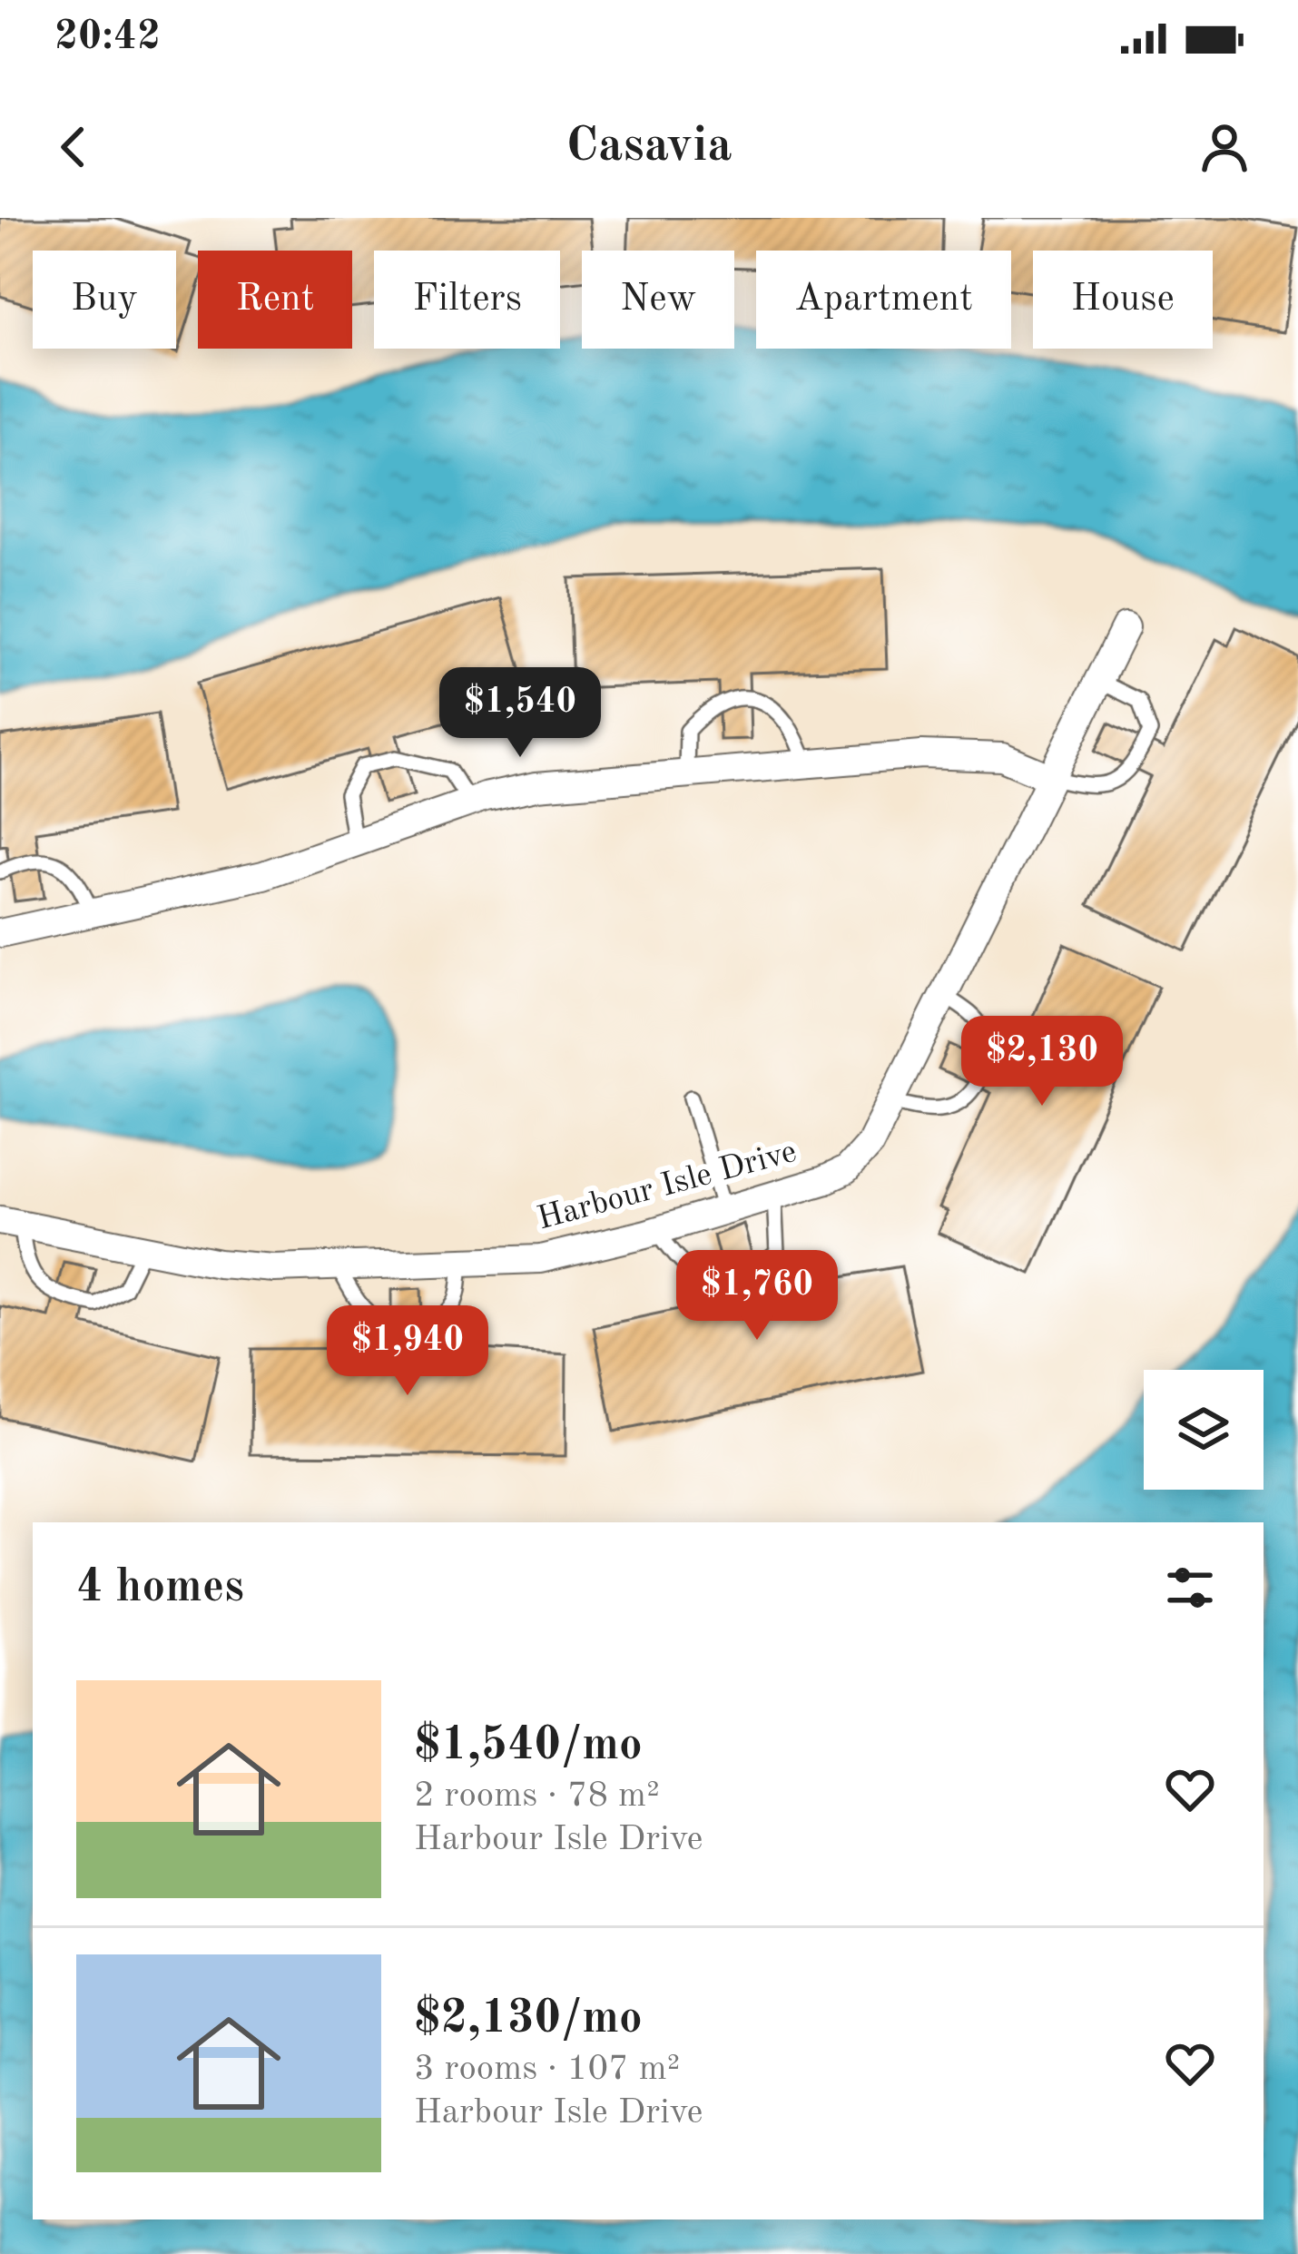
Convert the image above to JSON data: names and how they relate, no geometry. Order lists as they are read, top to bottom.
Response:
{
  "streets": {
    "street": ["Harbour Isle Drive"]
  },
  "page": {
    "status": "20:42",
    "header": "Casavia",
    "chip": [
      "Buy",
      "Rent",
      "Filters",
      "New",
      "Apartment",
      "House"
    ],
    "price": [
      "$1,540",
      "$2,130",
      "$1,760",
      "$1,940"
    ],
    "heading": "4 homes",
    "list": [
      {
        "name": "$1,540/mo",
        "note": "2 rooms · 78 m² · Harbour Isle Drive"
      },
      {
        "name": "$2,130/mo",
        "note": "3 rooms · 107 m² · Harbour Isle Drive"
      }
    ]
  }
}
